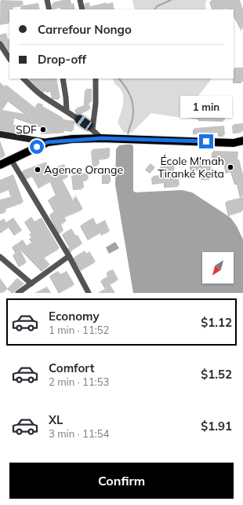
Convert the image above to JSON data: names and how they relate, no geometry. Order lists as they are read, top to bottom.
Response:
{
  "places": ["SDF", "École M'mah Tiranké Keita", "Agence Orange"],
  "north": "bottom left",
  "page": {
    "banner": ["Carrefour Nongo", "Drop-off"],
    "bubble": "1 min",
    "list": [
      {
        "name": "Economy",
        "note": "1 min · 11:52",
        "value": "$1.12"
      },
      {
        "name": "Comfort",
        "note": "2 min · 11:53",
        "value": "$1.52"
      },
      {
        "name": "XL",
        "note": "3 min · 11:54",
        "value": "$1.91"
      }
    ],
    "buttons": "Confirm"
  }
}
